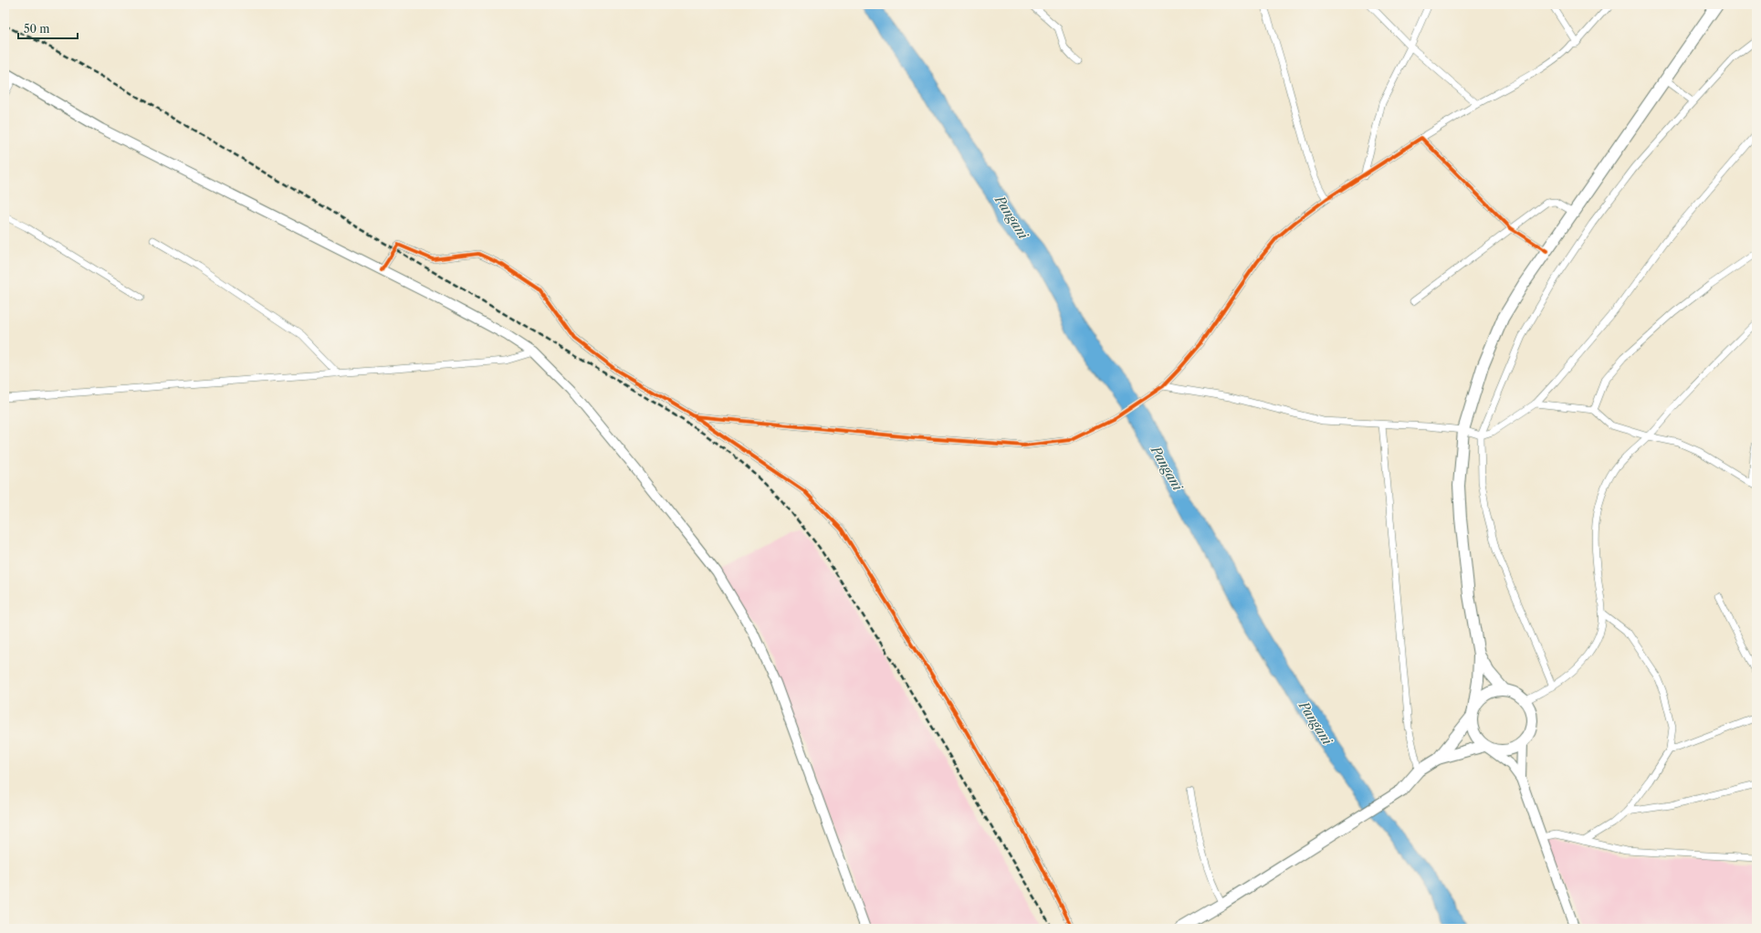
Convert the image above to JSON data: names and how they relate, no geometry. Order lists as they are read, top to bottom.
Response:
{
  "water": ["Pangani"],
  "scale_bar": "50 m"
}
